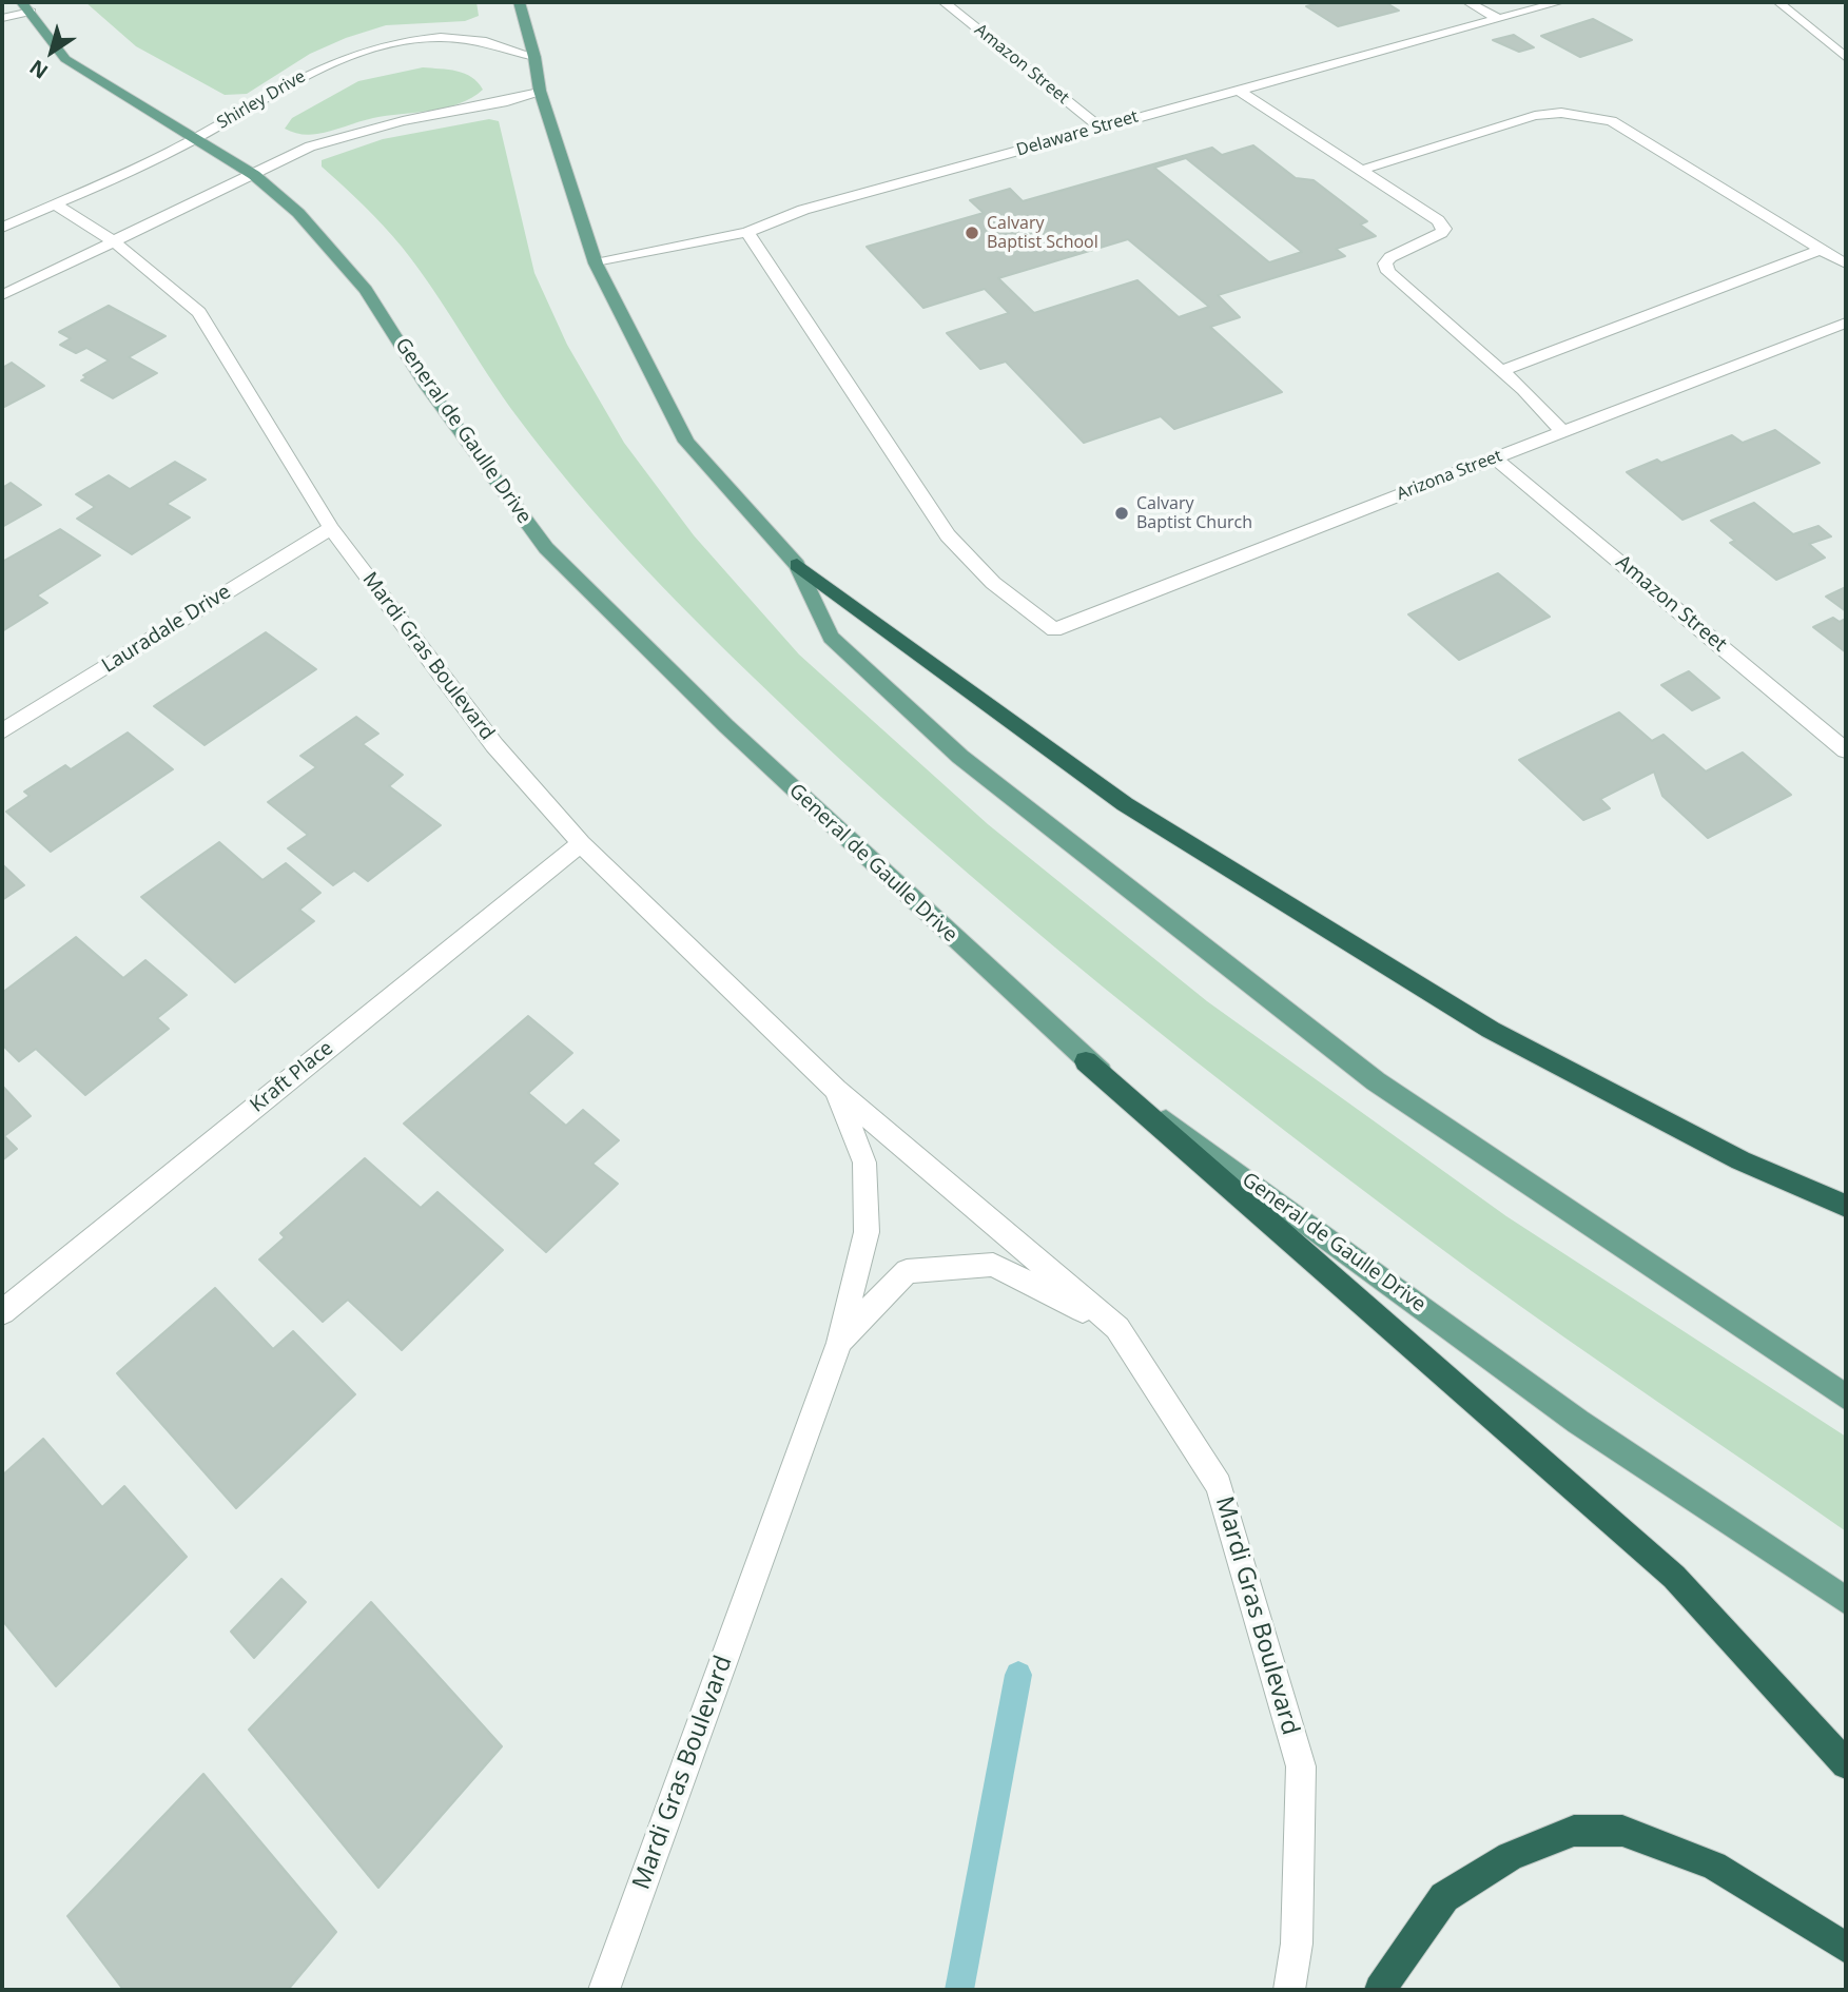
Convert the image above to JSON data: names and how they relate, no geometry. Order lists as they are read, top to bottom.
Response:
{
  "streets": {
    "main road": ["General de Gaulle Drive"],
    "street": [
      "Amazon Street",
      "Shirley Drive",
      "Delaware Street",
      "Arizona Street",
      "Lauradale Drive",
      "Mardi Gras Boulevard",
      "Kraft Place"
    ]
  },
  "crossings": [
    ["Amazon Street", "Delaware Street"],
    ["Amazon Street", "Arizona Street"],
    ["Shirley Drive", "General de Gaulle Drive"],
    ["Shirley Drive", "Mardi Gras Boulevard"],
    ["Delaware Street", "Arizona Street"],
    ["Lauradale Drive", "Mardi Gras Boulevard"],
    ["Mardi Gras Boulevard", "Kraft Place"]
  ],
  "places": ["Calvary Baptist School", "Calvary Baptist Church"],
  "north": "bottom left"
}
